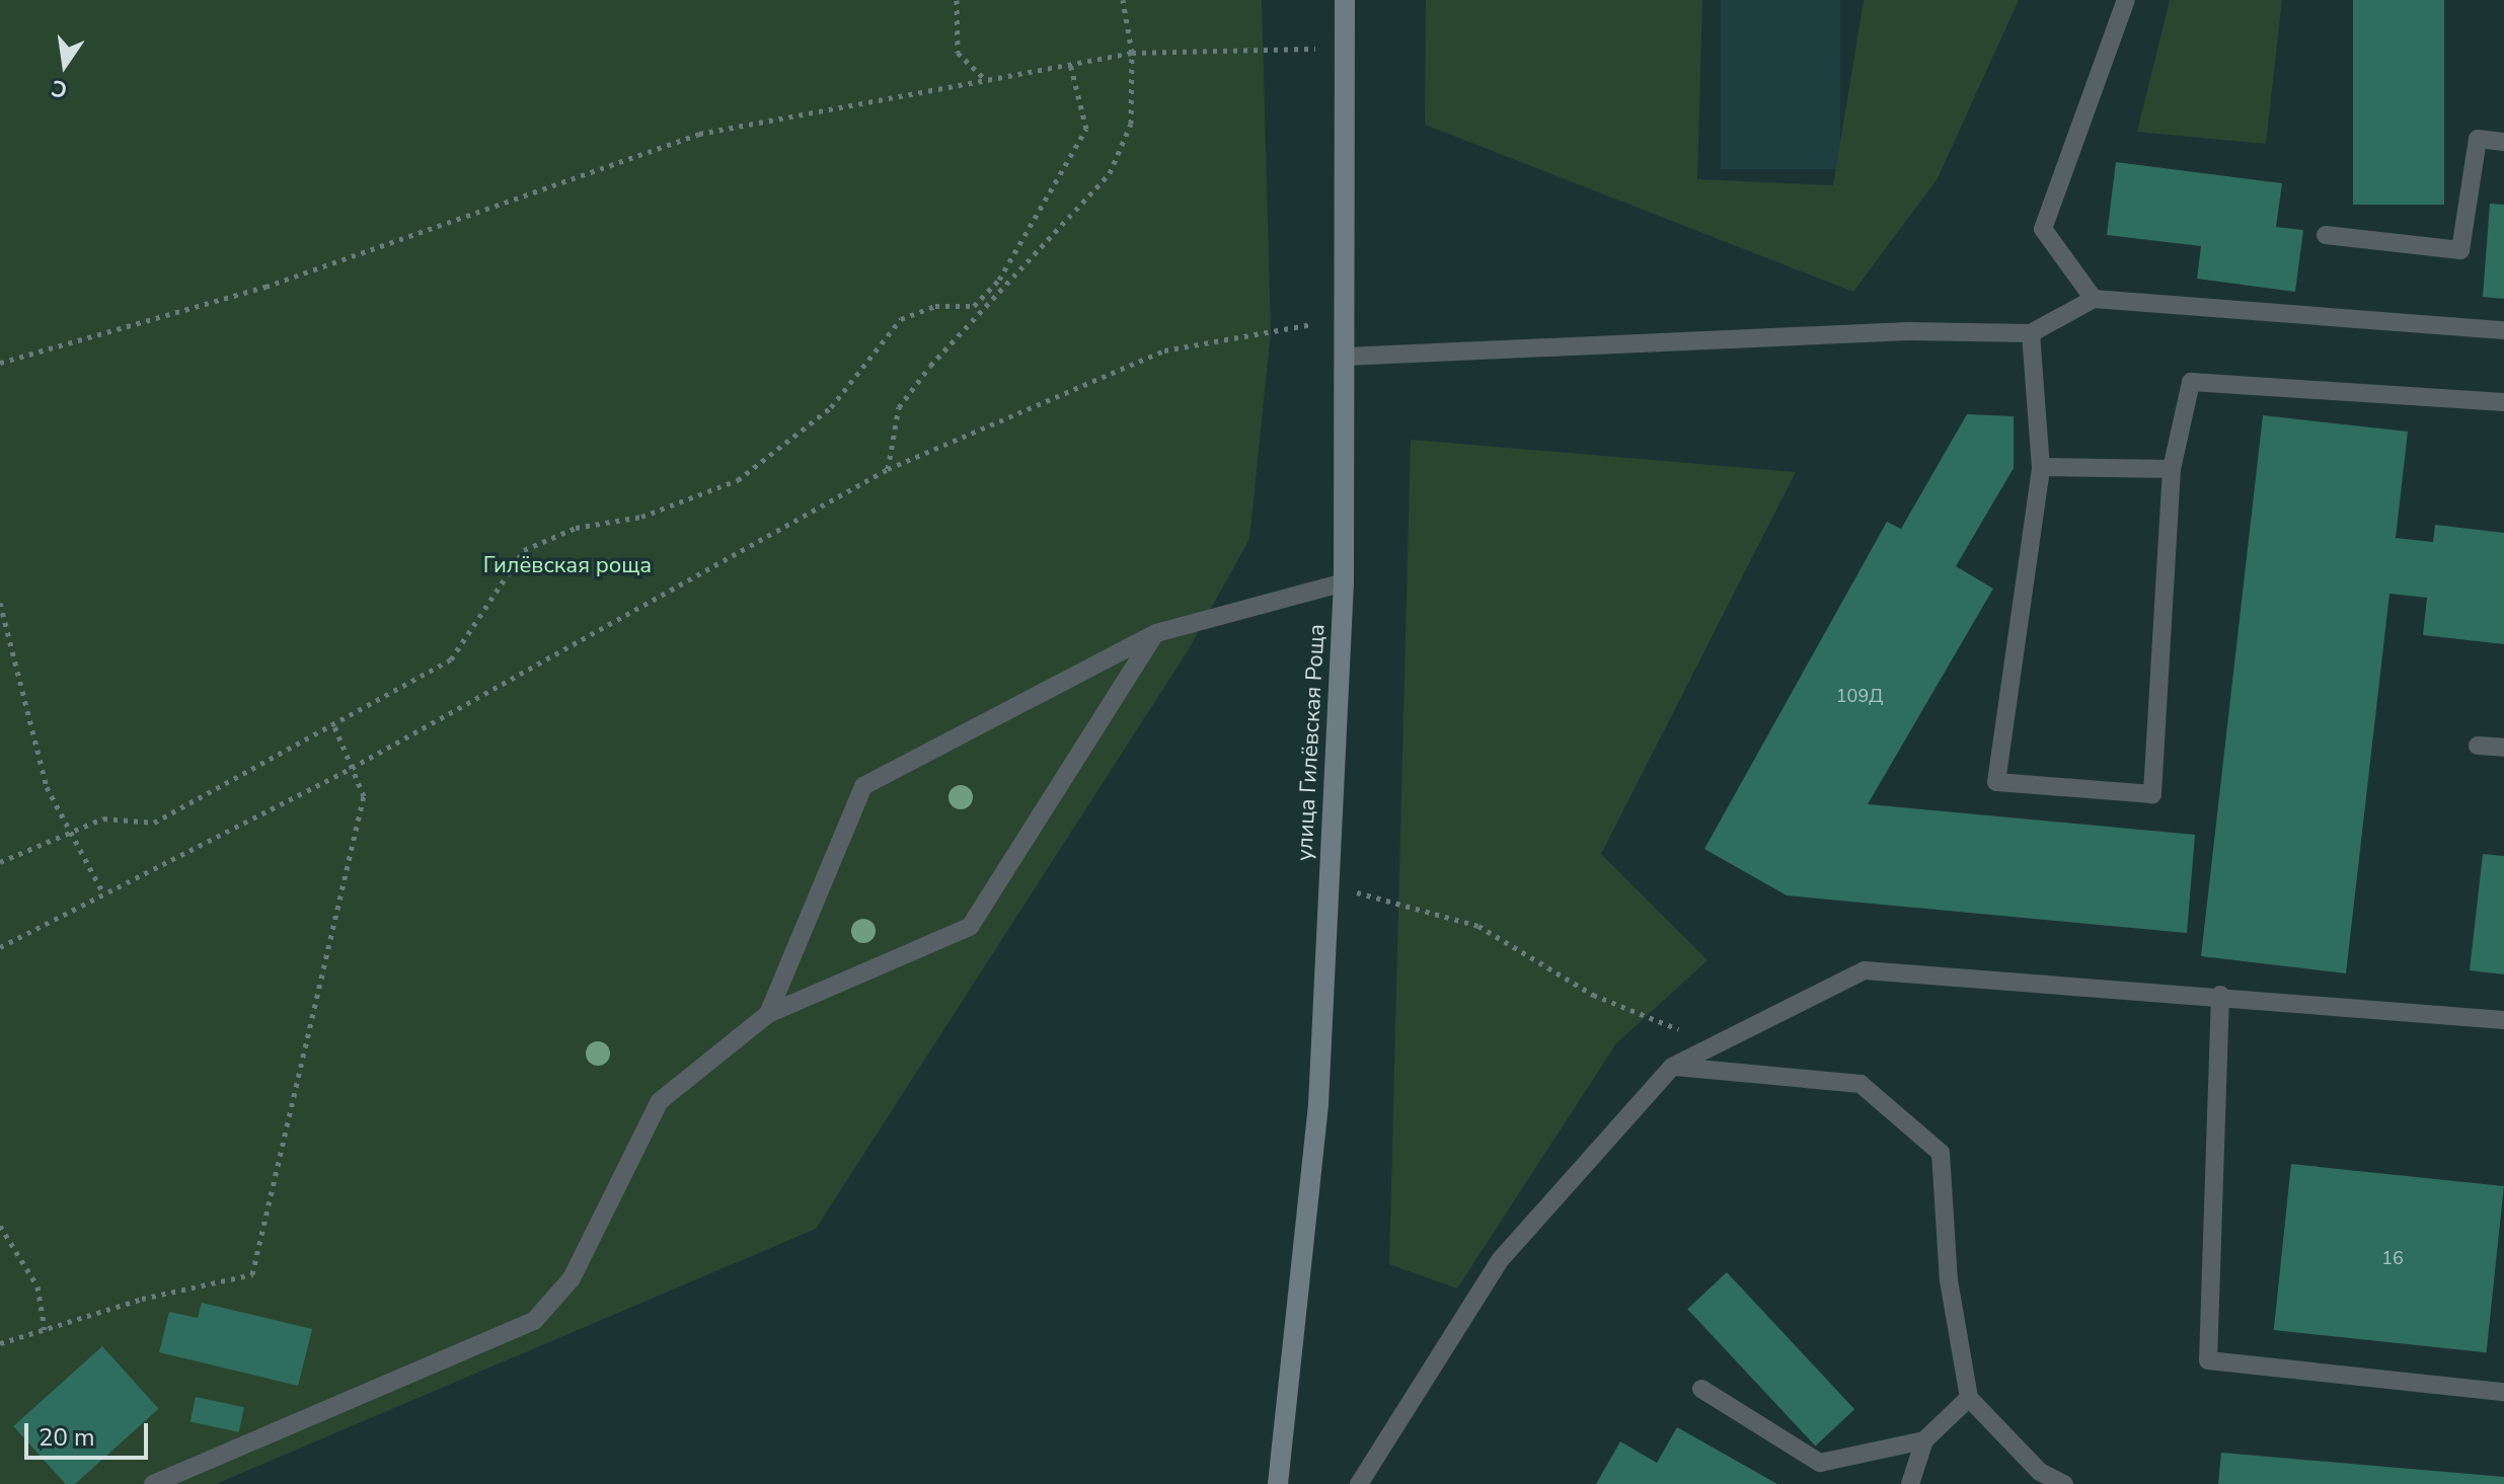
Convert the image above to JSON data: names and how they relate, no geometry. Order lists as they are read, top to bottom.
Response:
{
  "streets": {
    "street": ["улица Гилёвская Роща"]
  },
  "parks": ["Гилёвская роща"],
  "house_numbers": ["109Д", "16"],
  "scale_bar": "20 m",
  "north": "bottom"
}
